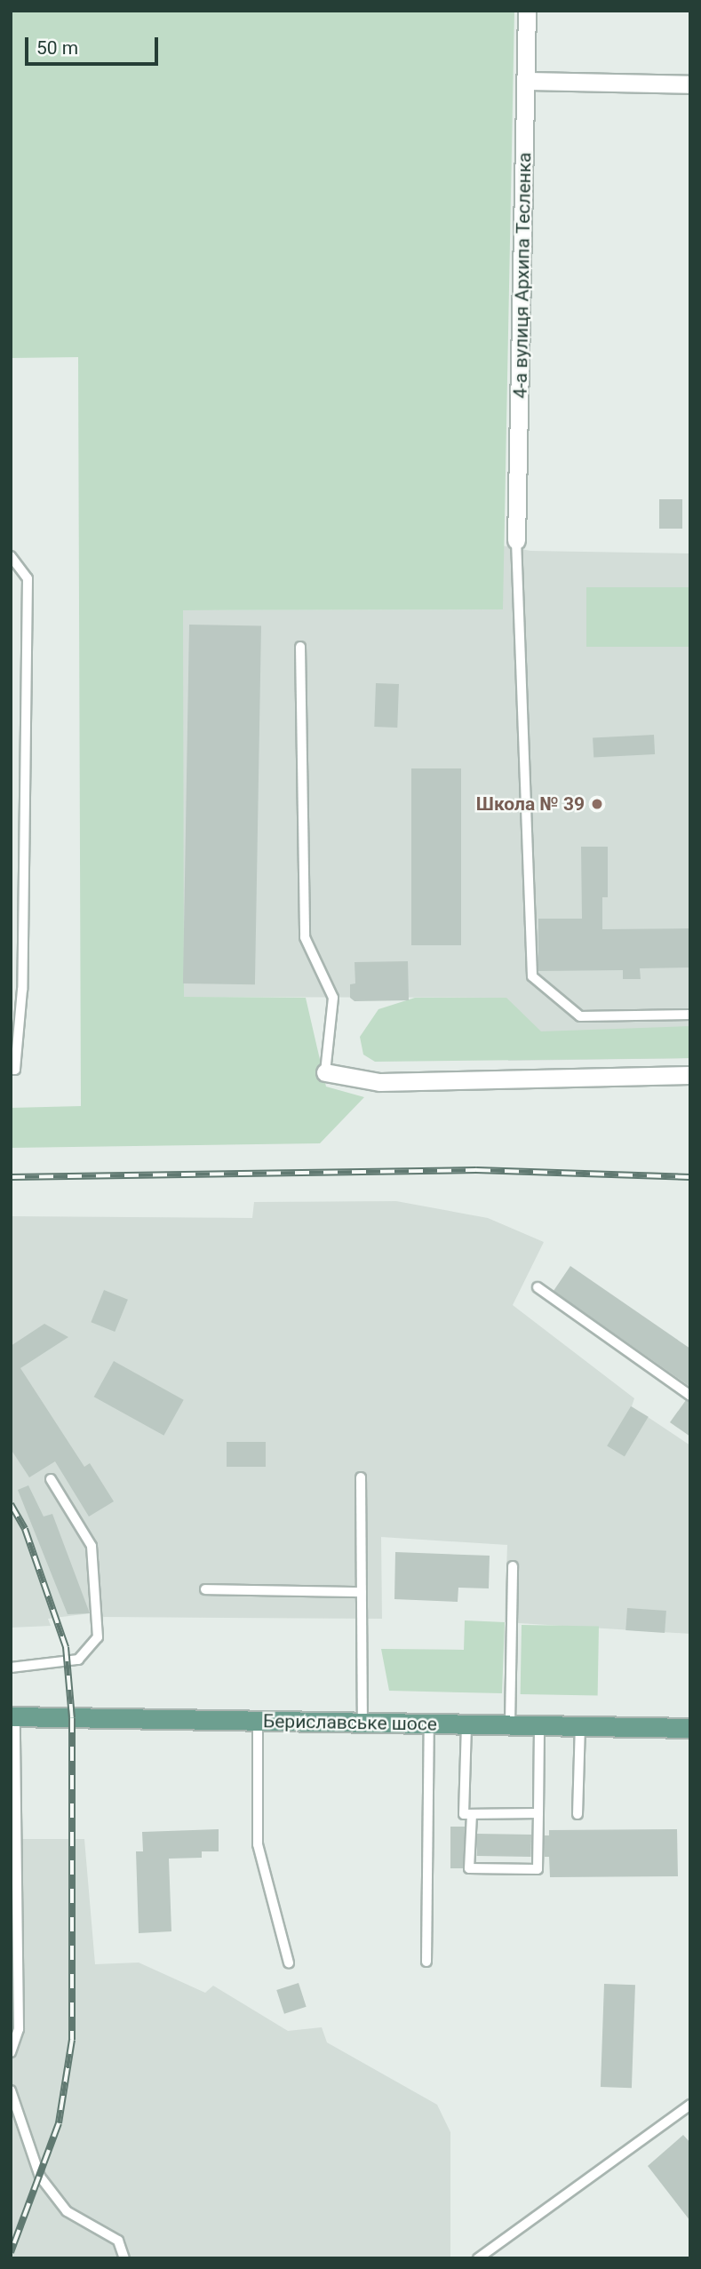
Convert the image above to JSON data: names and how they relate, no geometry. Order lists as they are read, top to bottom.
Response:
{
  "streets": {
    "main road": ["Бериславське шосе"],
    "street": ["4-а вулиця Архипа Тесленка"]
  },
  "places": ["Школа № 39"],
  "scale_bar": "50 m"
}
